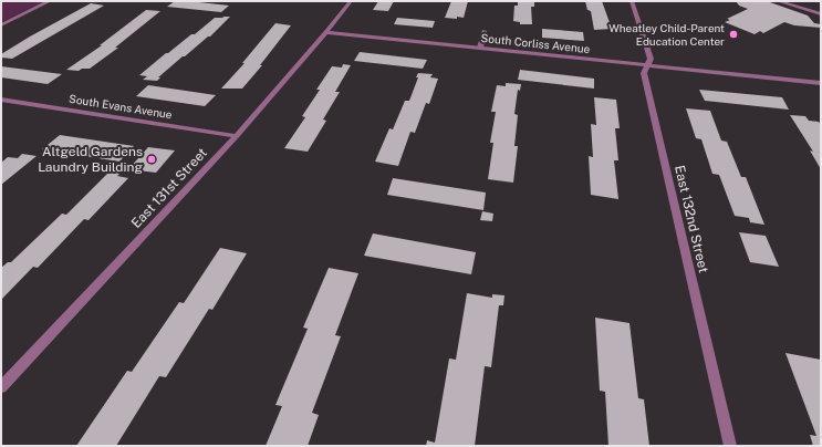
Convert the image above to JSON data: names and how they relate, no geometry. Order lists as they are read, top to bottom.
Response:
{
  "streets": {
    "street": [
      "South Corliss Avenue",
      "South Evans Avenue",
      "East 131st Street",
      "East 132nd Street"
    ]
  },
  "crossings": [
    ["South Corliss Avenue", "East 131st Street"],
    ["South Corliss Avenue", "East 132nd Street"],
    ["South Evans Avenue", "East 131st Street"]
  ],
  "places": ["Wheatley Child-Parent Education Center", "Altgeld Gardens Laundry Building"]
}
